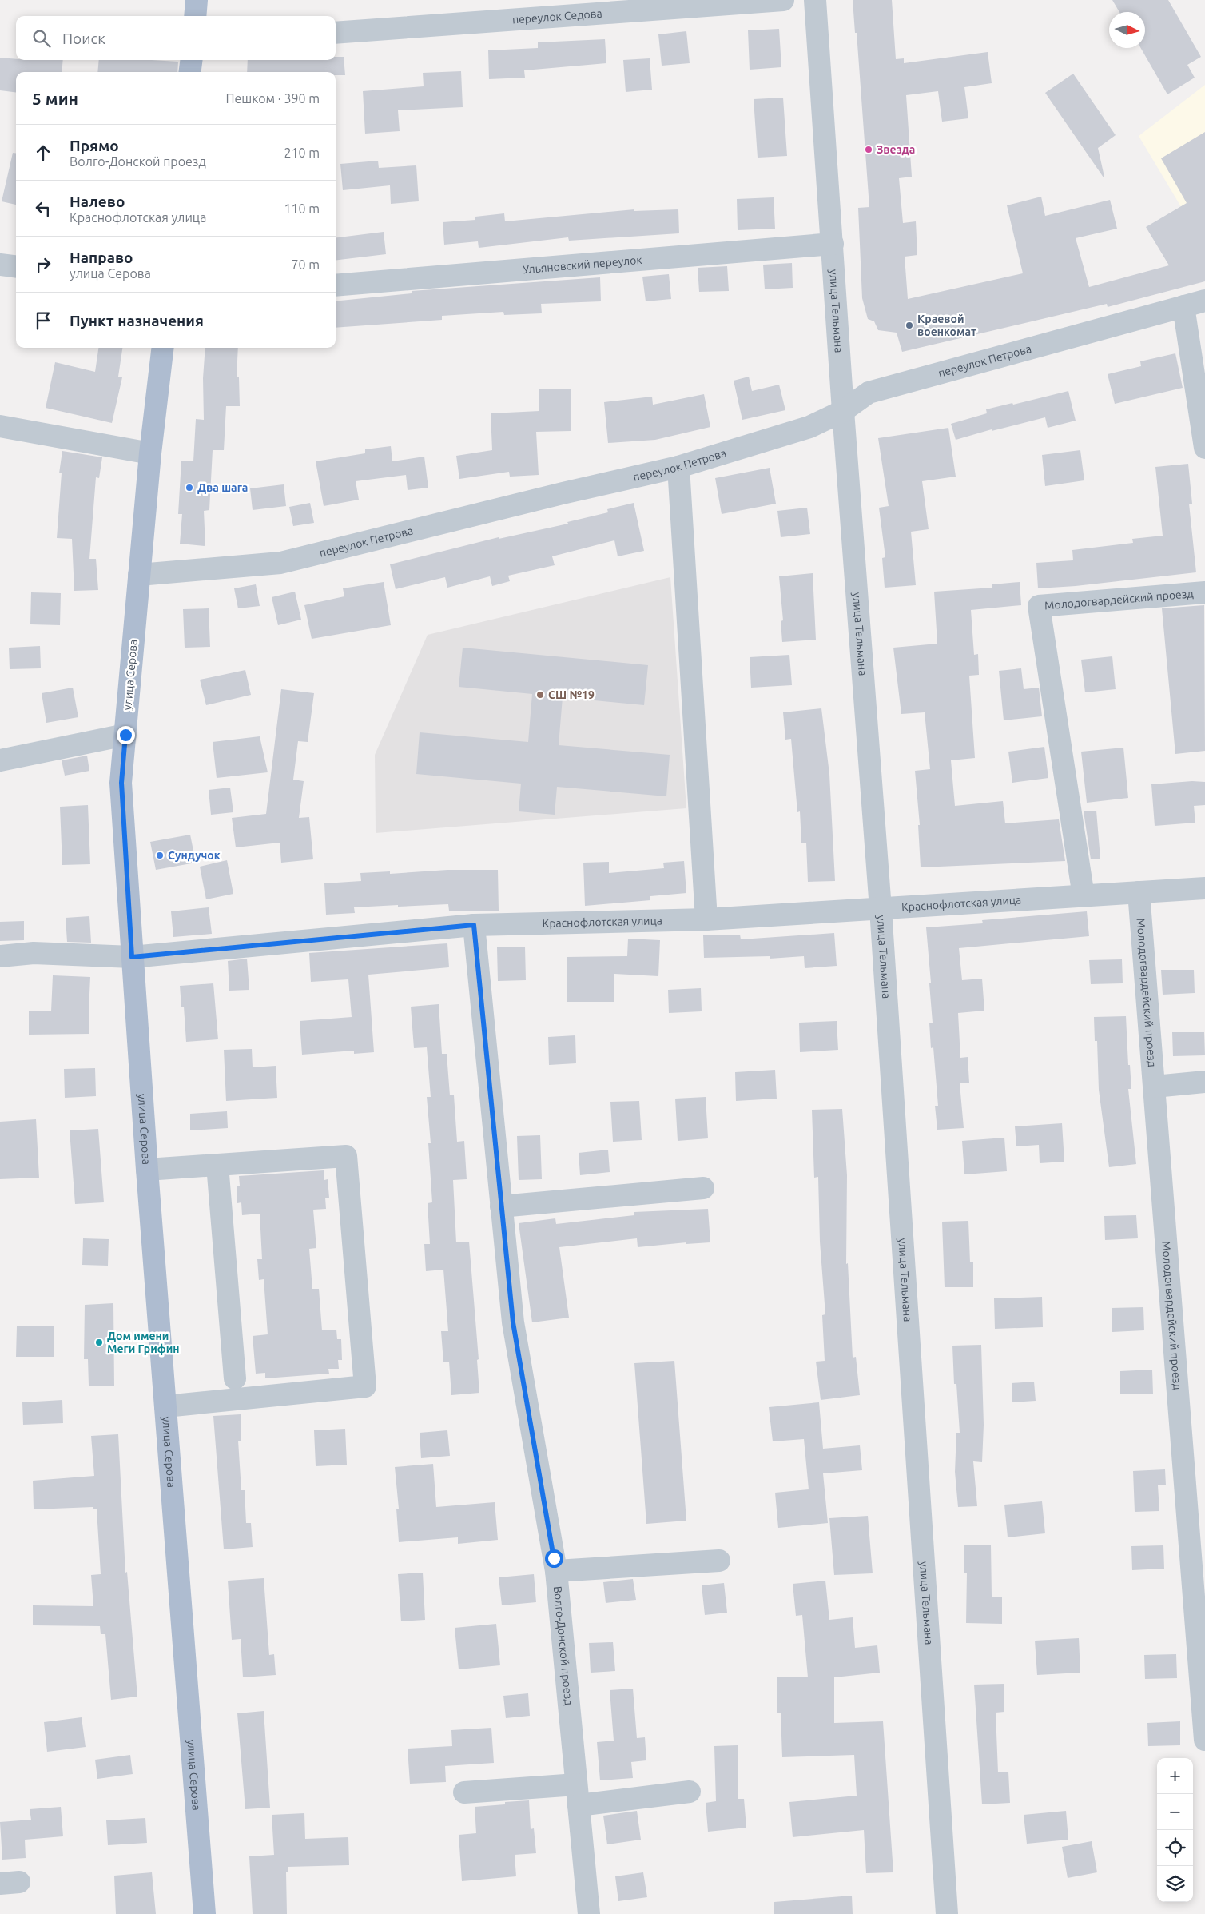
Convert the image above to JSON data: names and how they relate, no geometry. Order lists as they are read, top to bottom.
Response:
{
  "streets": {
    "main road": ["улица Серова"],
    "street": [
      "переулок Седова",
      "Ульяновский переулок",
      "улица Тельмана",
      "переулок Петрова",
      "Молодогвардейский проезд",
      "Краснофлотская улица",
      "Волго-Донской проезд"
    ]
  },
  "crossings": [
    ["Ульяновский переулок", "улица Тельмана"],
    ["улица Тельмана", "переулок Петрова"],
    ["улица Тельмана", "Краснофлотская улица"],
    ["переулок Петрова", "улица Серова"],
    ["Молодогвардейский проезд", "Краснофлотская улица"],
    ["улица Серова", "Краснофлотская улица"],
    ["Краснофлотская улица", "Волго-Донской проезд"]
  ],
  "places": [
    "Звезда",
    "Краевой военкомат",
    "Два шага",
    "СШ №19",
    "Сундучок",
    "Дом имени Меги Грифин"
  ],
  "north": "right",
  "page": {
    "search": "Поиск",
    "heading": ["5 мин", "Пешком · 390 m"],
    "list": [
      ["Прямо", "Волго-Донской проезд", "210 m"],
      ["Налево", "Краснофлотская улица", "110 m"],
      ["Направо", "улица Серова", "70 m"],
      "Пункт назначения"
    ],
    "map_buttons": ["+", "−"]
  }
}
